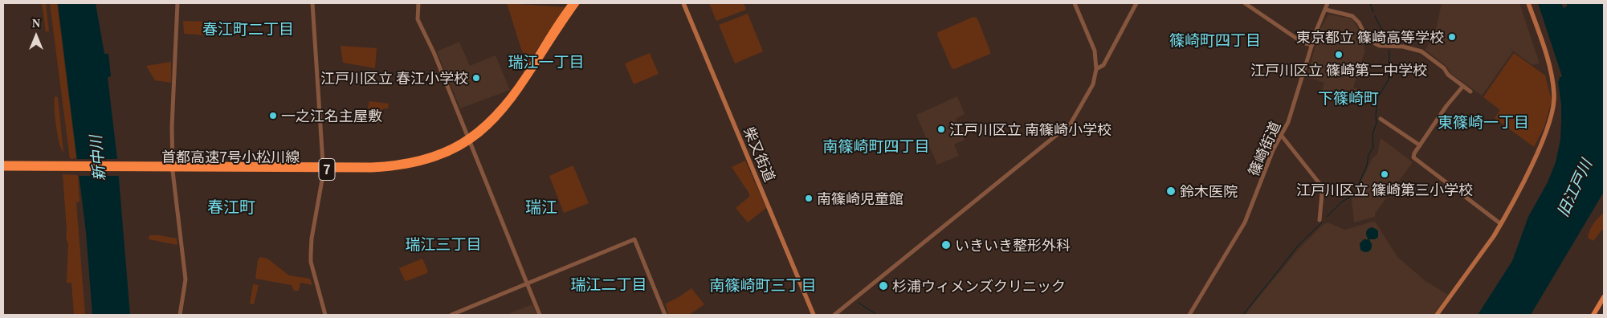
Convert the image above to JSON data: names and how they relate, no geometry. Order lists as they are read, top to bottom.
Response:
{
  "streets": {
    "highway": ["首都高速7号小松川線", "7"],
    "main road": ["柴又街道"],
    "street": ["篠崎街道"]
  },
  "districts": [
    "春江町二丁目",
    "篠崎町四丁目",
    "瑞江一丁目",
    "下篠崎町",
    "東篠崎一丁目",
    "南篠崎町四丁目",
    "春江町",
    "瑞江",
    "瑞江三丁目",
    "瑞江二丁目",
    "南篠崎町三丁目"
  ],
  "water": ["新中川", "旧江戸川"],
  "places": [
    "東京都立 篠崎高等学校",
    "江戸川区立 篠崎第二中学校",
    "江戸川区立 春江小学校",
    "一之江名主屋敷",
    "江戸川区立 南篠崎小学校",
    "江戸川区立 篠崎第三小学校",
    "鈴木医院",
    "南篠崎児童館",
    "いきいき整形外科",
    "杉浦ウィメンズクリニック"
  ],
  "north": "top"
}
